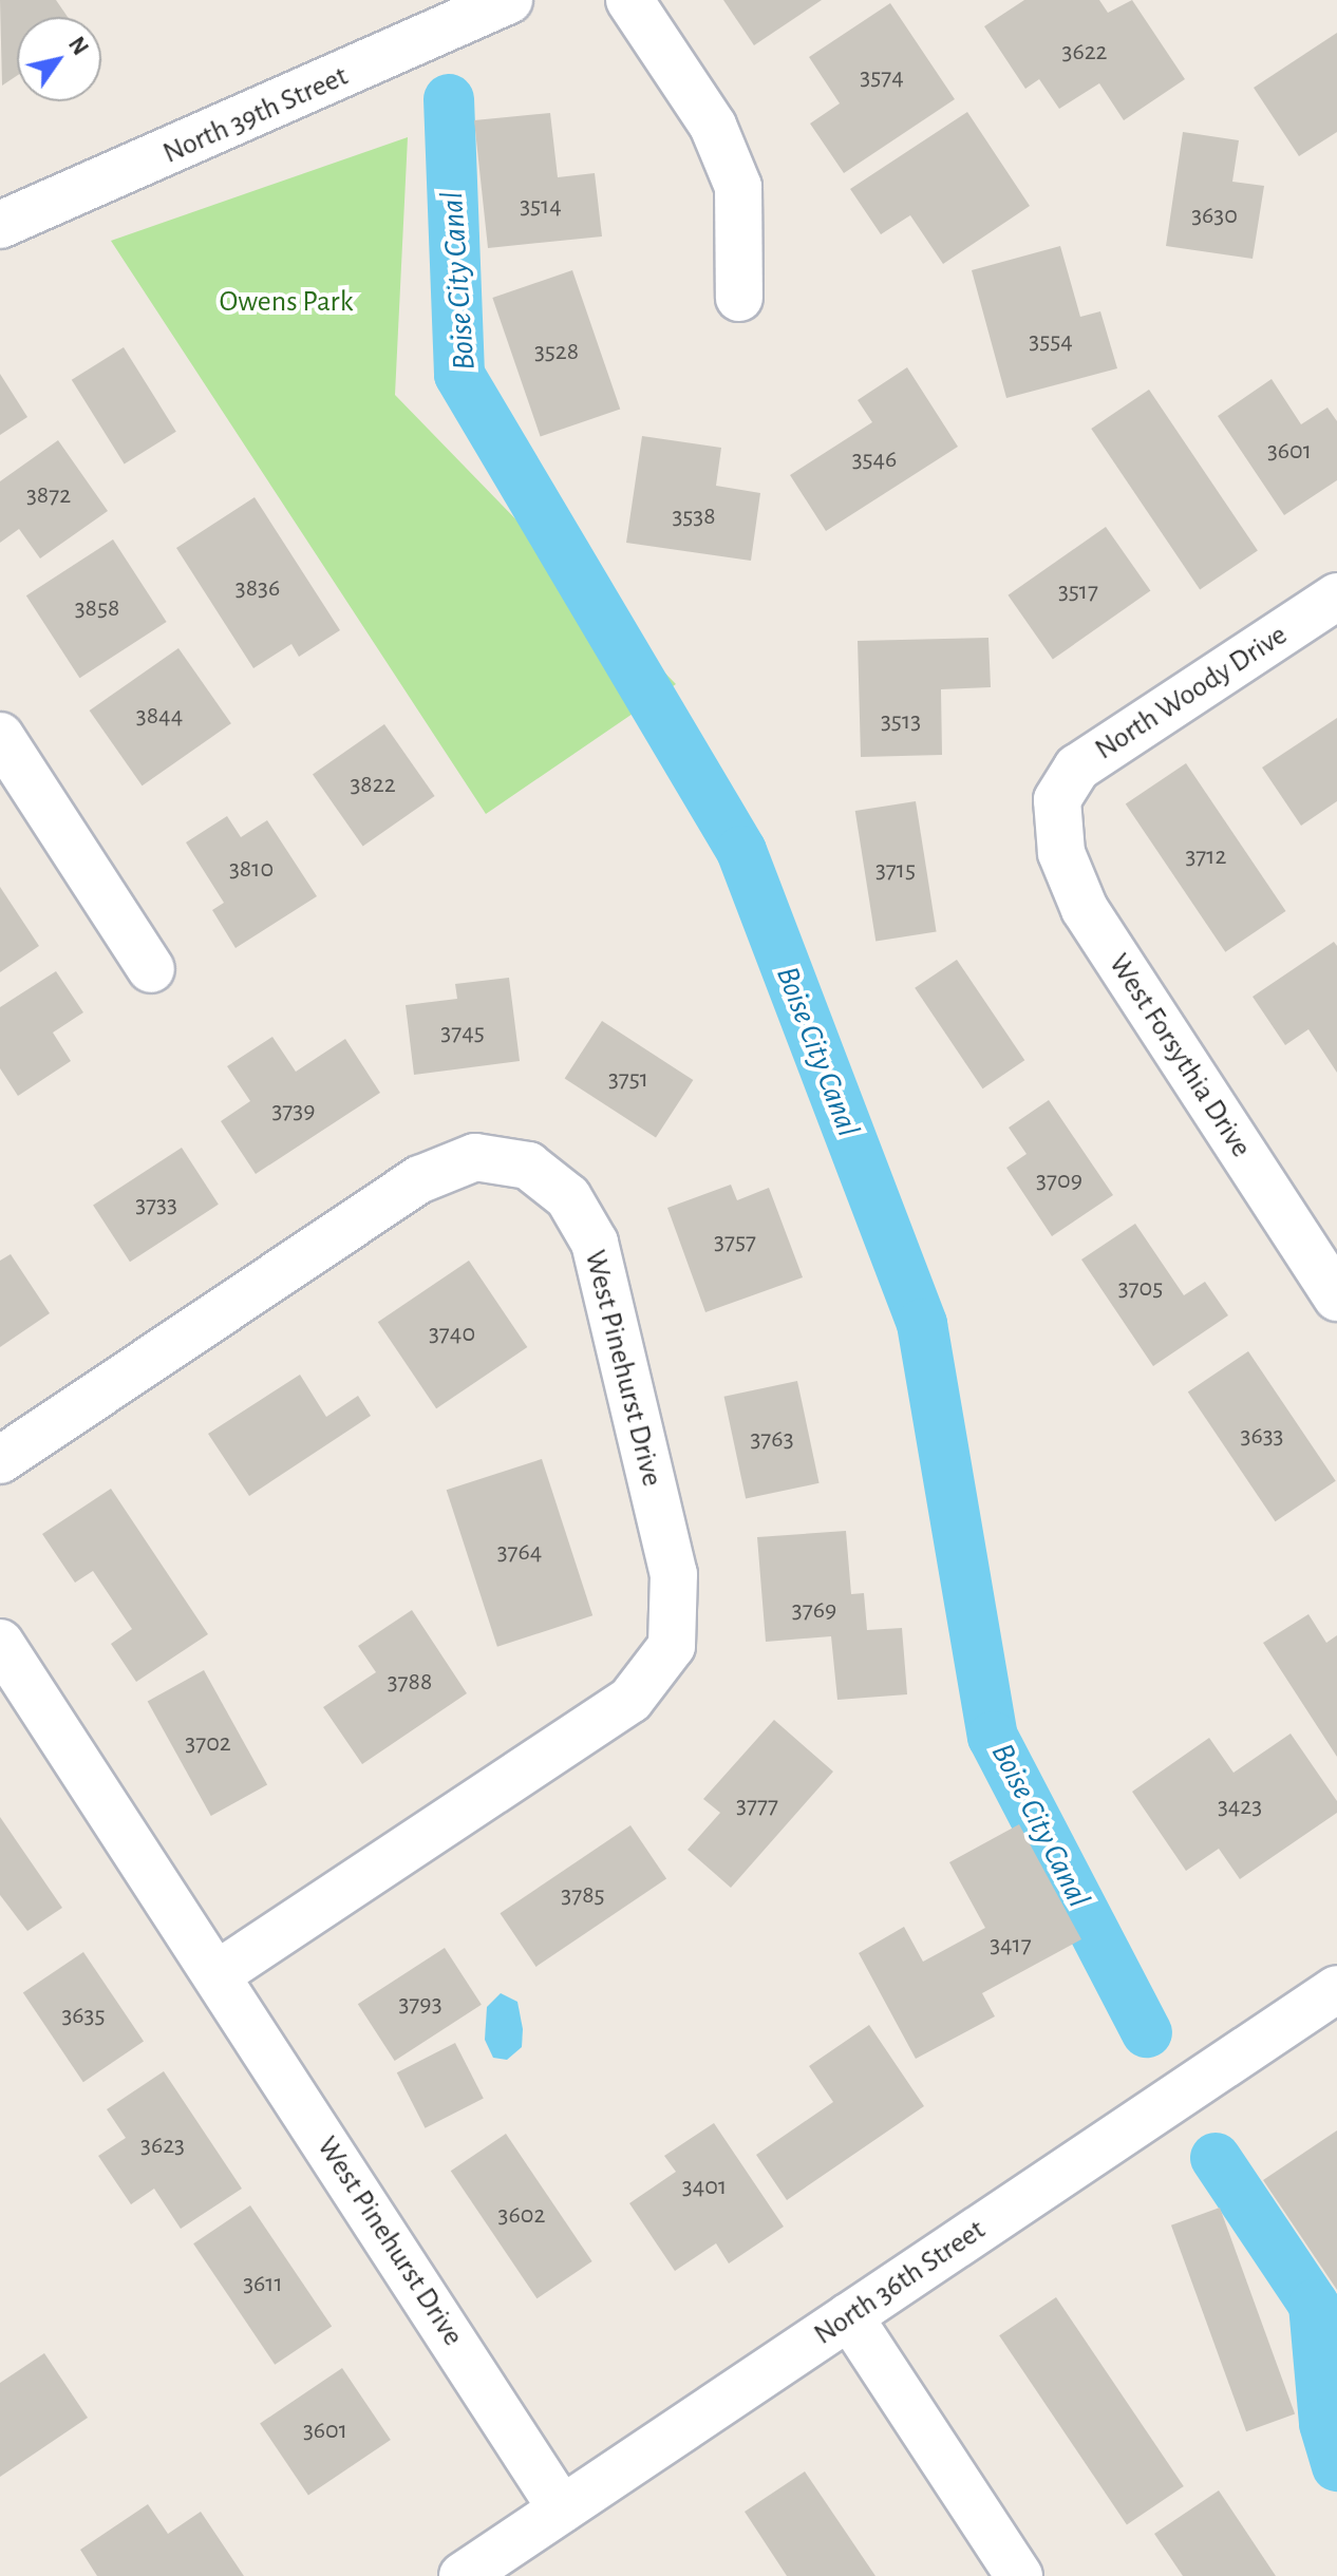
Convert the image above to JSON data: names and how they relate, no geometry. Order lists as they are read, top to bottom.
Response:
{
  "streets": {
    "street": [
      "North 39th Street",
      "North Woody Drive",
      "West Forsythia Drive",
      "West Pinehurst Drive",
      "North 36th Street"
    ]
  },
  "crossings": [
    ["North Woody Drive", "West Forsythia Drive"],
    ["West Pinehurst Drive", "North 36th Street"]
  ],
  "water": ["Boise City Canal"],
  "parks": ["Owens Park"],
  "house_numbers": [
    "3622",
    "3574",
    "3514",
    "3630",
    "3554",
    "3528",
    "3601",
    "3546",
    "3872",
    "3538",
    "3836",
    "3517",
    "3858",
    "3844",
    "3513",
    "3822",
    "3712",
    "3810",
    "3715",
    "3745",
    "3751",
    "3739",
    "3709",
    "3733",
    "3757",
    "3705",
    "3740",
    "3633",
    "3763",
    "3764",
    "3769",
    "3788",
    "3702",
    "3777",
    "3423",
    "3785",
    "3417",
    "3793",
    "3635",
    "3623",
    "3401",
    "3602",
    "3611",
    "3601"
  ],
  "north": "top right"
}
